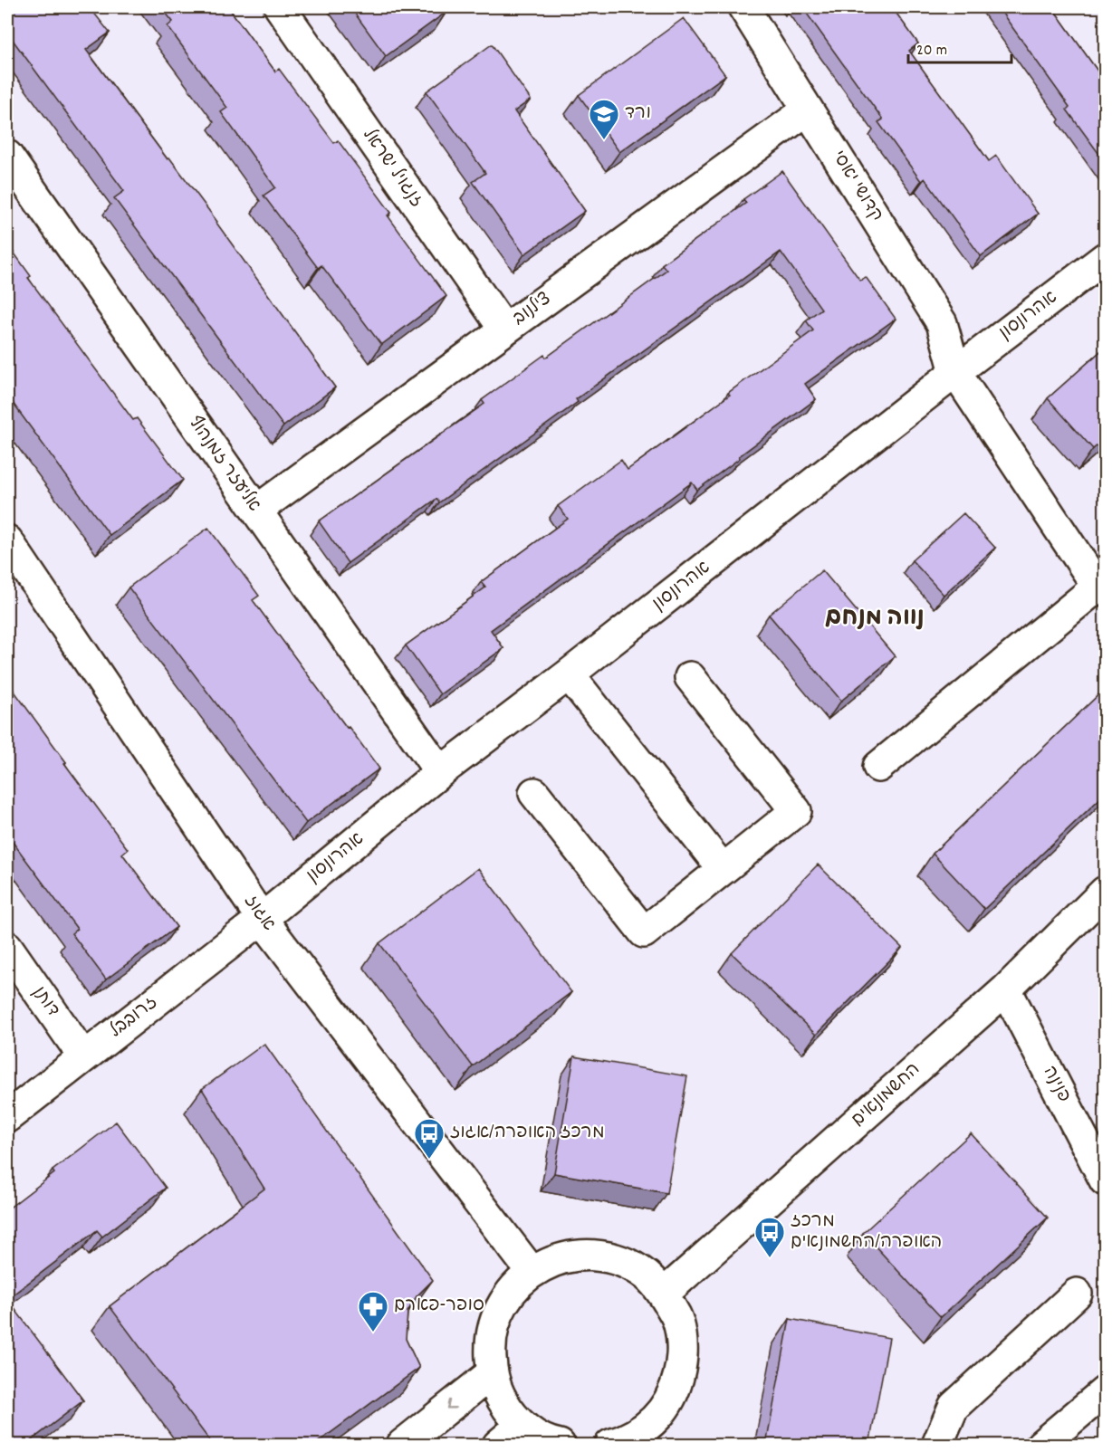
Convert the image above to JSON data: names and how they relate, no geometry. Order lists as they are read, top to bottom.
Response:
{
  "streets": {
    "street": [
      "זנגויל ישראל",
      "קדושי יאסי",
      "צ'לנוב",
      "אהרונסון",
      "אליעזר זמנהוף",
      "אגוז",
      "דותן",
      "זרובבל",
      "פנינה",
      "החשמונאים"
    ]
  },
  "crossings": [
    ["זנגויל ישראל", "צ'לנוב"],
    ["קדושי יאסי", "צ'לנוב"],
    ["קדושי יאסי", "אהרונסון"],
    ["צ'לנוב", "אליעזר זמנהוף"],
    ["אהרונסון", "אליעזר זמנהוף"],
    ["אהרונסון", "אגוז"],
    ["אהרונסון", "זרובבל"],
    ["אגוז", "זרובבל"],
    ["דותן", "זרובבל"],
    ["פנינה", "החשמונאים"]
  ],
  "districts": ["נווה מנחם"],
  "places": {
    "school or university": ["ורד"],
    "bus stop": ["מרכז האופרה/אגוז", "מרכז האופרה/החשמונאים"],
    "pharmacy": ["סופר-פארם"]
  },
  "scale_bar": "20 m"
}
